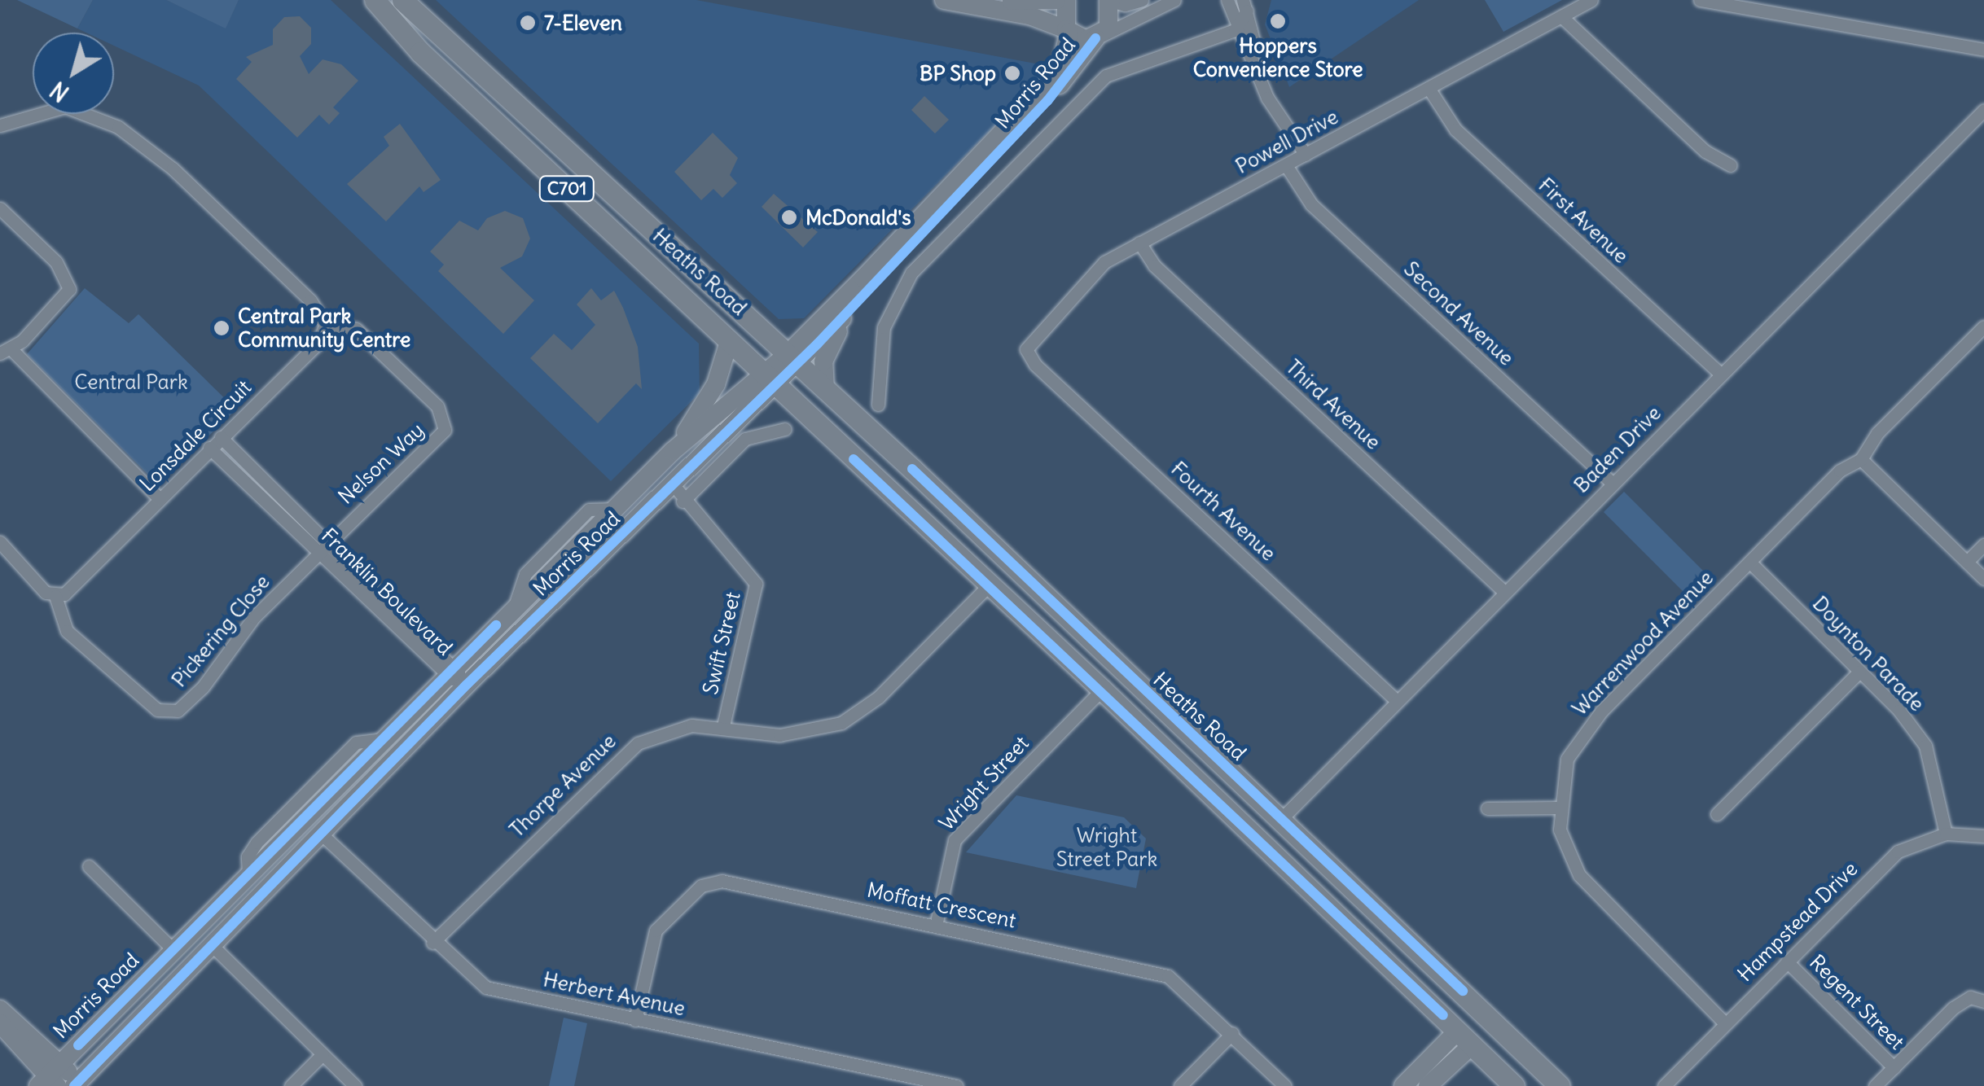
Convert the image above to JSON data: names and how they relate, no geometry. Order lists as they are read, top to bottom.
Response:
{
  "streets": {
    "main road": ["C701", "Heaths Road"],
    "street": [
      "Morris Road",
      "Powell Drive",
      "First Avenue",
      "Second Avenue",
      "Third Avenue",
      "Lonsdale Circuit",
      "Baden Drive",
      "Nelson Way",
      "Fourth Avenue",
      "Franklin Boulevard",
      "Pickering Close",
      "Swift Street",
      "Warrenwood Avenue",
      "Doynton Parade",
      "Wright Street",
      "Thorpe Avenue",
      "Moffatt Crescent",
      "Hampstead Drive",
      "Herbert Avenue",
      "Regent Street"
    ]
  },
  "crossings": [
    ["Morris Road", "Heaths Road"],
    ["Morris Road", "Franklin Boulevard"],
    ["Morris Road", "Swift Street"],
    ["Morris Road", "Herbert Avenue"],
    ["Powell Drive", "First Avenue"],
    ["Powell Drive", "Second Avenue"],
    ["Powell Drive", "Third Avenue"],
    ["Powell Drive", "Fourth Avenue"],
    ["First Avenue", "Baden Drive"],
    ["Heaths Road", "Baden Drive"],
    ["Heaths Road", "Wright Street"],
    ["Heaths Road", "Thorpe Avenue"],
    ["Second Avenue", "Baden Drive"],
    ["Third Avenue", "Baden Drive"],
    ["Lonsdale Circuit", "Nelson Way"],
    ["Lonsdale Circuit", "Franklin Boulevard"],
    ["Lonsdale Circuit", "Pickering Close"],
    ["Baden Drive", "Fourth Avenue"],
    ["Nelson Way", "Franklin Boulevard"],
    ["Nelson Way", "Pickering Close"],
    ["Franklin Boulevard", "Pickering Close"],
    ["Swift Street", "Thorpe Avenue"],
    ["Warrenwood Avenue", "Doynton Parade"],
    ["Warrenwood Avenue", "Hampstead Drive"],
    ["Doynton Parade", "Hampstead Drive"],
    ["Wright Street", "Moffatt Crescent"],
    ["Thorpe Avenue", "Herbert Avenue"],
    ["Moffatt Crescent", "Herbert Avenue"],
    ["Hampstead Drive", "Regent Street"]
  ],
  "parks": ["Central Park", "Wright Street Park"],
  "places": [
    "Hoppers Convenience Store",
    "7-Eleven",
    "BP Shop",
    "McDonald's",
    "Central Park Community Centre"
  ],
  "north": "bottom left"
}
